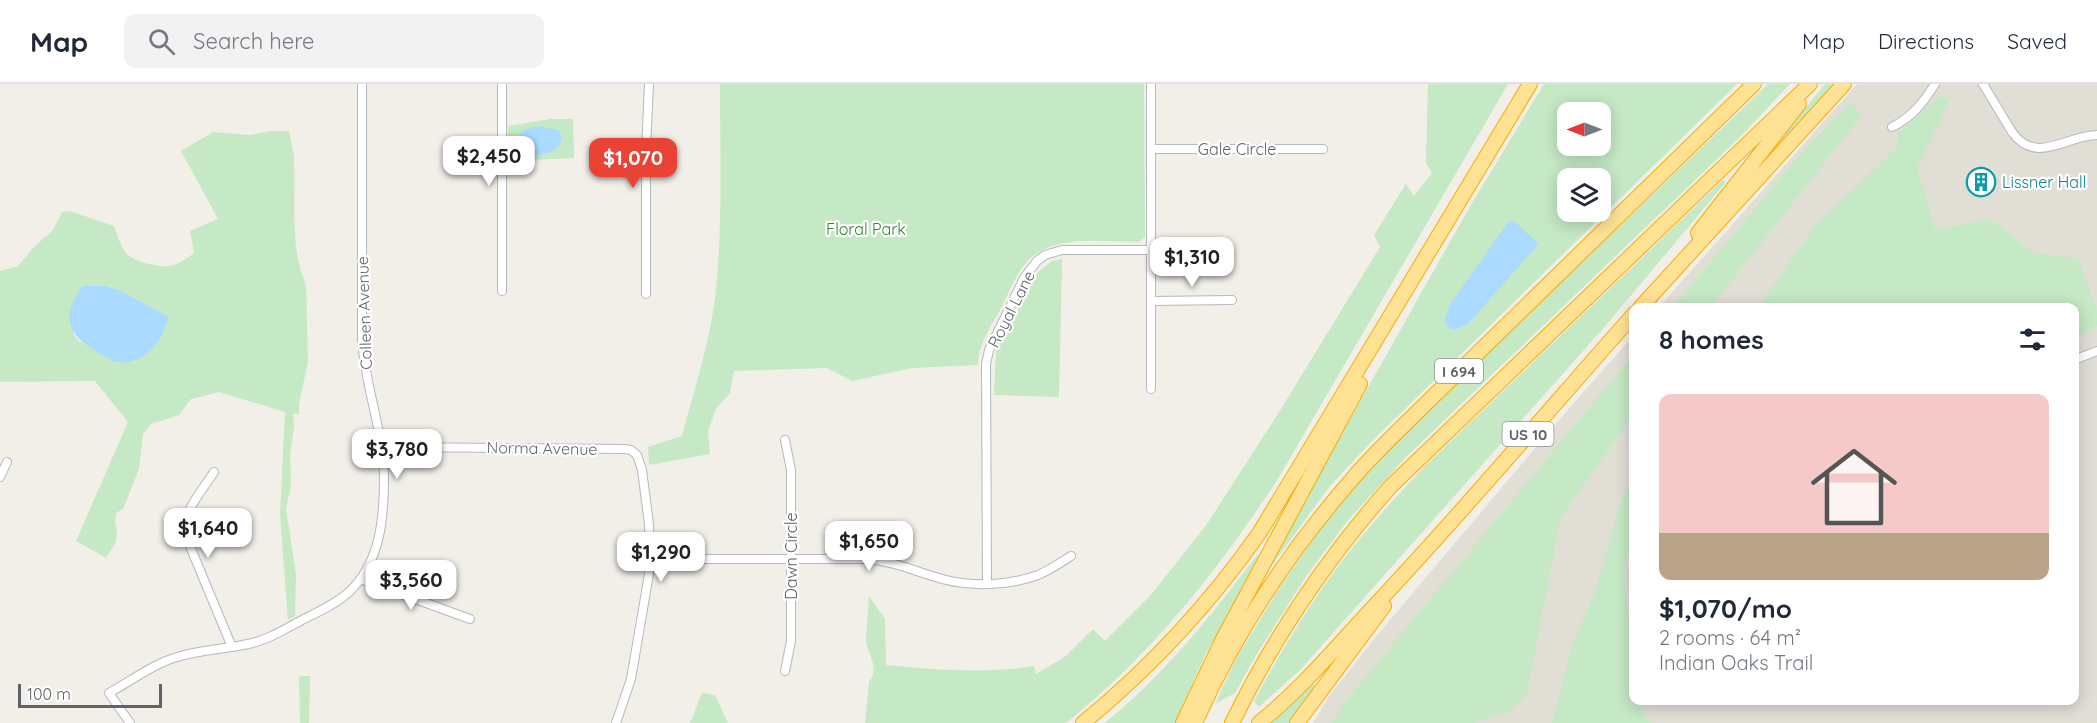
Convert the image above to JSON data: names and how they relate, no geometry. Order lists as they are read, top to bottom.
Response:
{
  "streets": {
    "highway": ["I 694", "US 10"],
    "street": [
      "Gale Circle",
      "Royal Lane",
      "Colleen Avenue",
      "Norma Avenue",
      "Dawn Circle"
    ]
  },
  "crossings": [
    ["Colleen Avenue", "Norma Avenue"]
  ],
  "parks": ["Floral Park"],
  "places": {
    "building": ["Lissner Hall"]
  },
  "scale_bar": "100 m",
  "north": "left",
  "page": {
    "header": "Map",
    "search": "Search here",
    "nav": ["Map", "Directions", "Saved"],
    "price": [
      "$2,450",
      "$1,070",
      "$1,310",
      "$3,780",
      "$1,640",
      "$1,650",
      "$1,290",
      "$3,560"
    ],
    "heading": "8 homes",
    "list": [
      {
        "name": "$1,070/mo",
        "note": "2 rooms · 64 m² · Indian Oaks Trail"
      }
    ],
    "scale": "100 m"
  }
}
